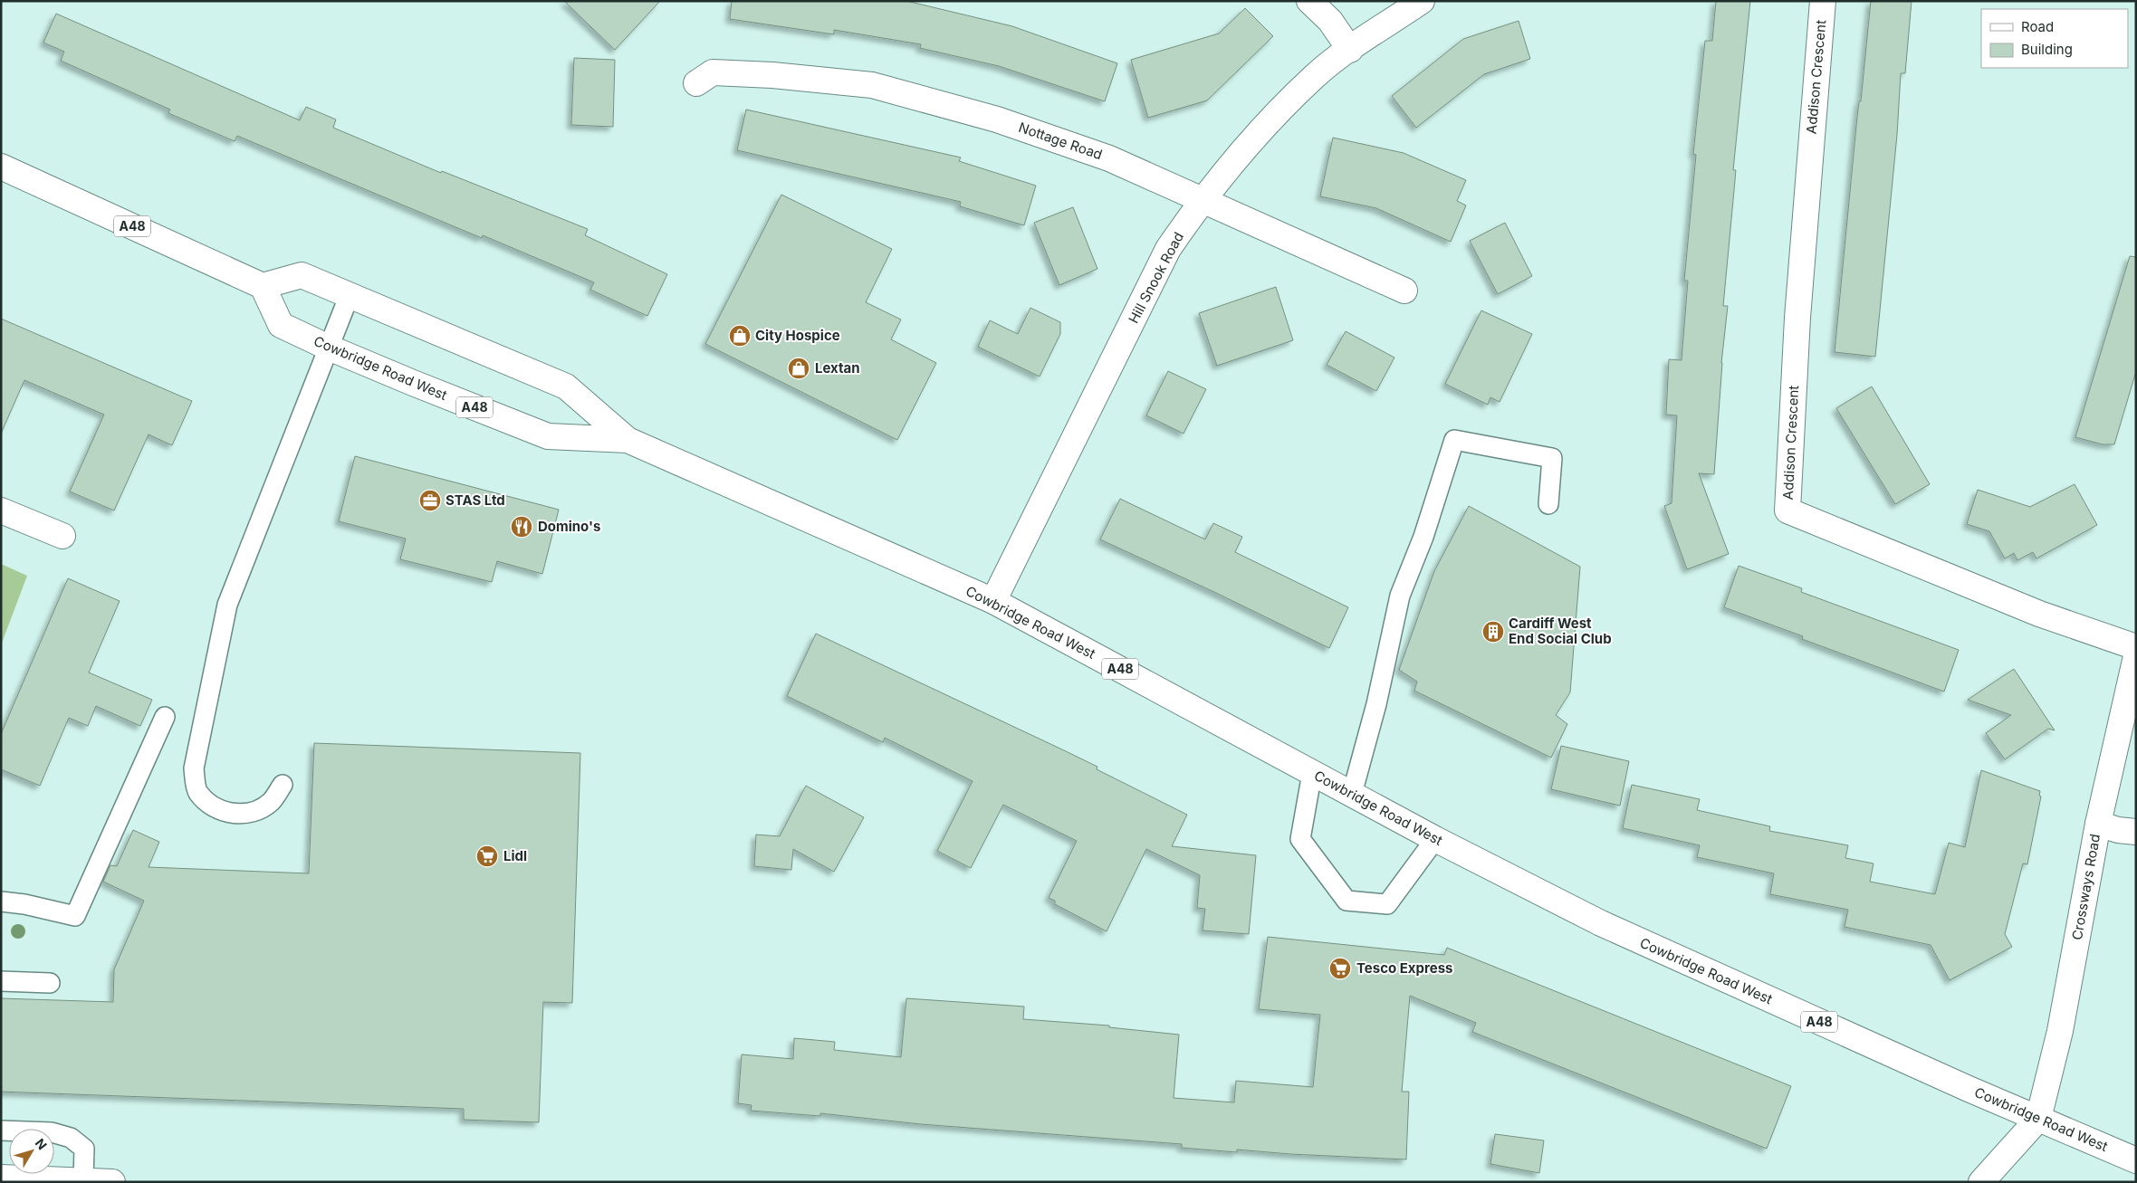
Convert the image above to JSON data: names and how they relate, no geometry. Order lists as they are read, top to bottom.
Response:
{
  "streets": {
    "main road": [
      "Addison Crescent",
      "Nottage Road",
      "A48",
      "Hill Snook Road",
      "Cowbridge Road West",
      "Crossways Road"
    ]
  },
  "crossings": [
    ["Nottage Road", "Hill Snook Road"],
    ["A48", "Cowbridge Road West"],
    ["Hill Snook Road", "Cowbridge Road West"],
    ["Cowbridge Road West", "Crossways Road"]
  ],
  "places": {
    "shop": ["City Hospice", "Lextan"],
    "office": ["STAS Ltd"],
    "restaurant": ["Domino's"],
    "building": ["Cardiff West End Social Club"],
    "supermarket": ["Lidl", "Tesco Express"]
  },
  "legend": ["Road", "Building"],
  "north": "top right"
}
